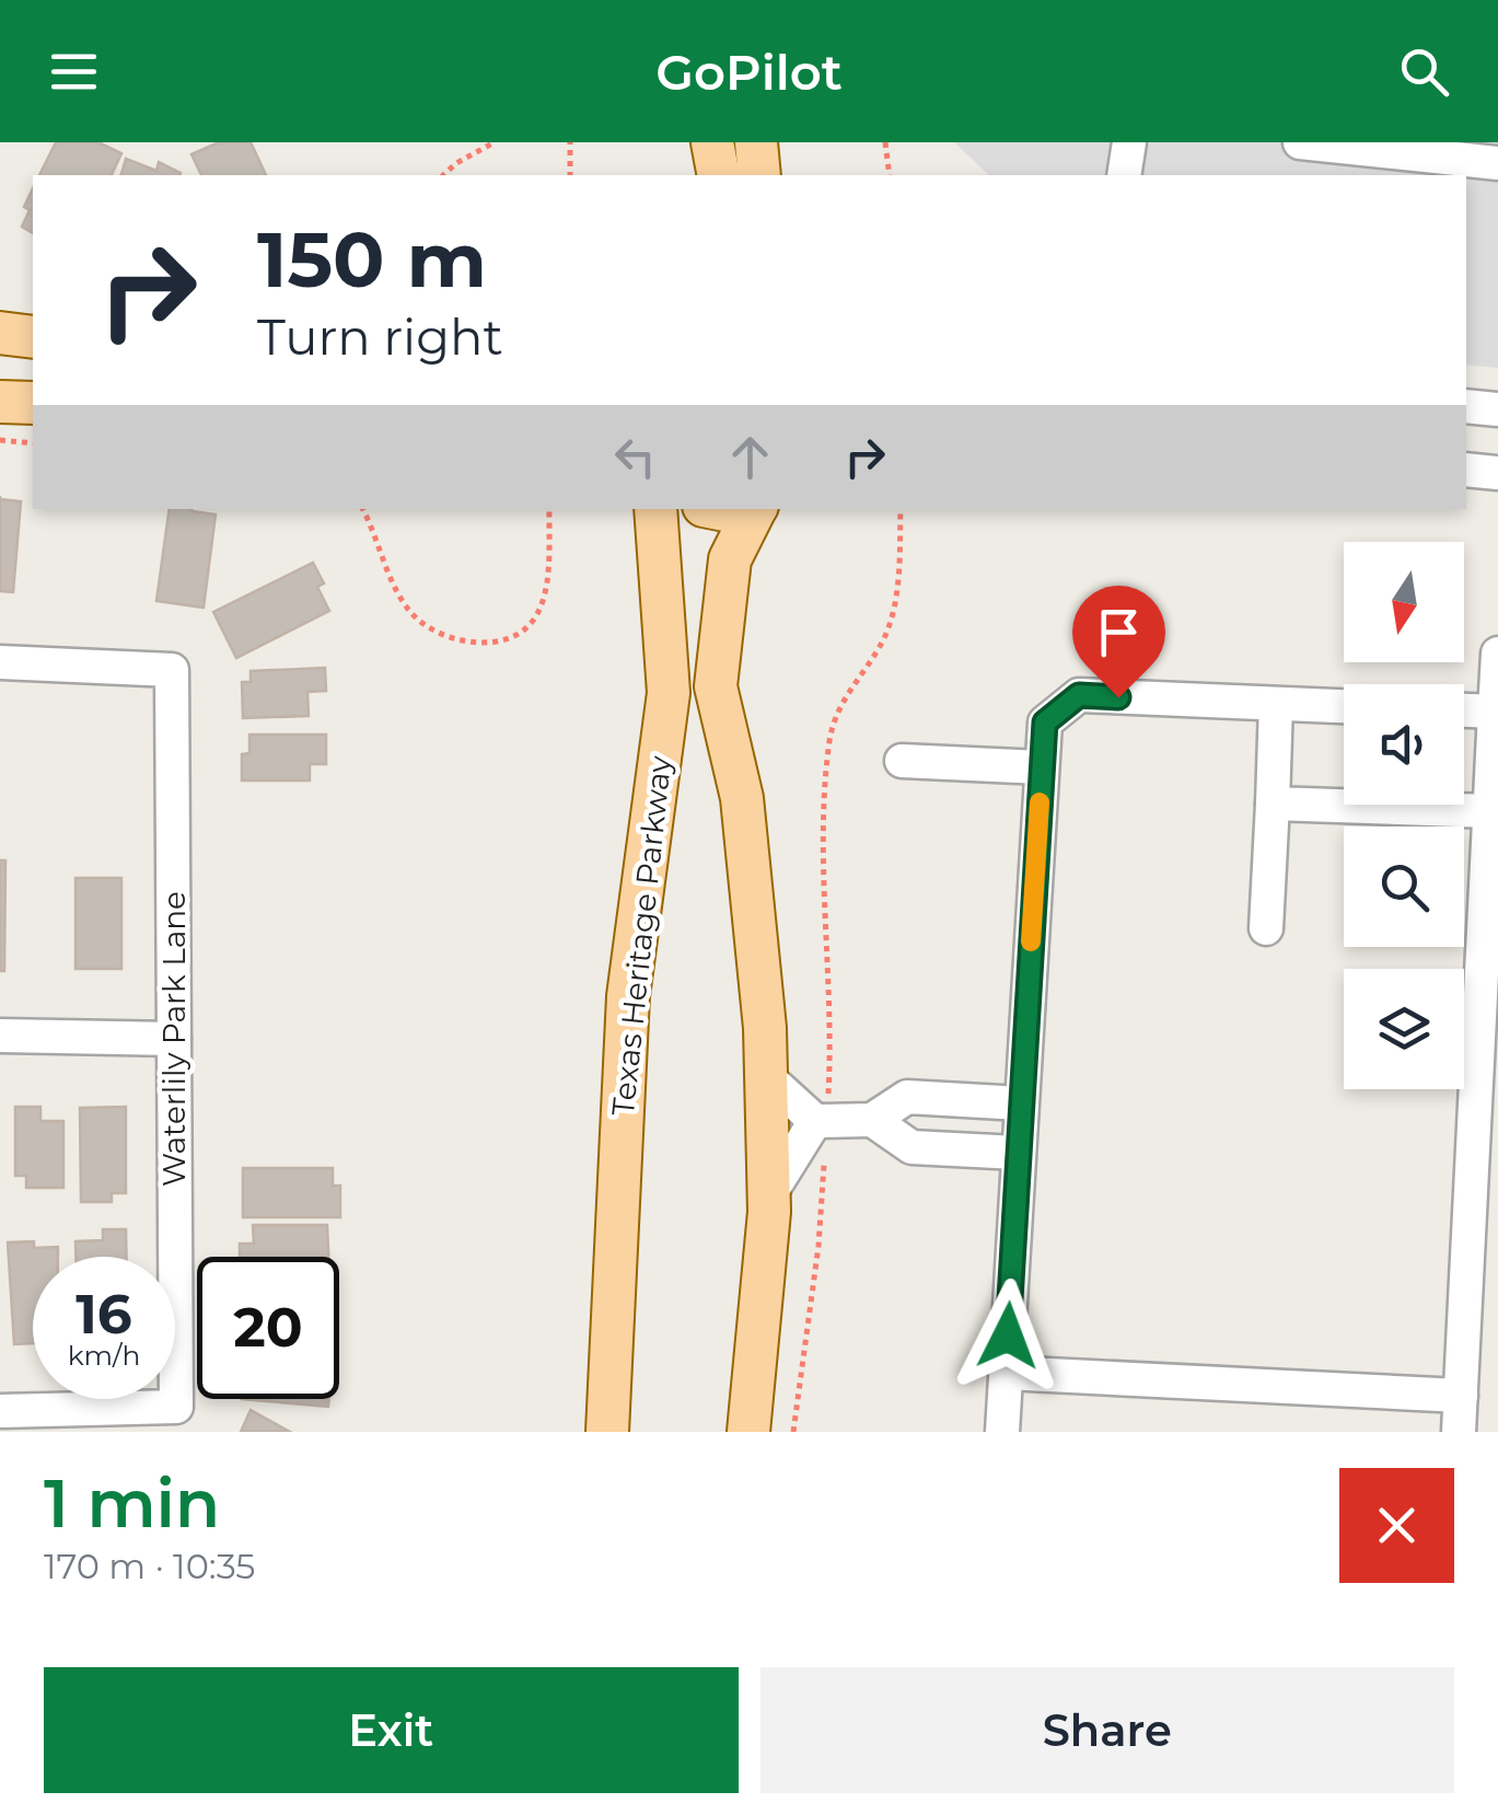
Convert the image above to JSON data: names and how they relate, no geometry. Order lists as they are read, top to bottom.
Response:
{
  "streets": {
    "main road": ["Texas Heritage Parkway"],
    "street": ["Waterlily Park Lane"]
  },
  "north": "bottom",
  "page": {
    "header": "GoPilot",
    "turn": ["150 m", "Turn right"],
    "speed": "16 km/h",
    "limit": "20",
    "heading": ["1 min", "170 m · 10:35"],
    "buttons": ["Exit", "Share"]
  }
}
